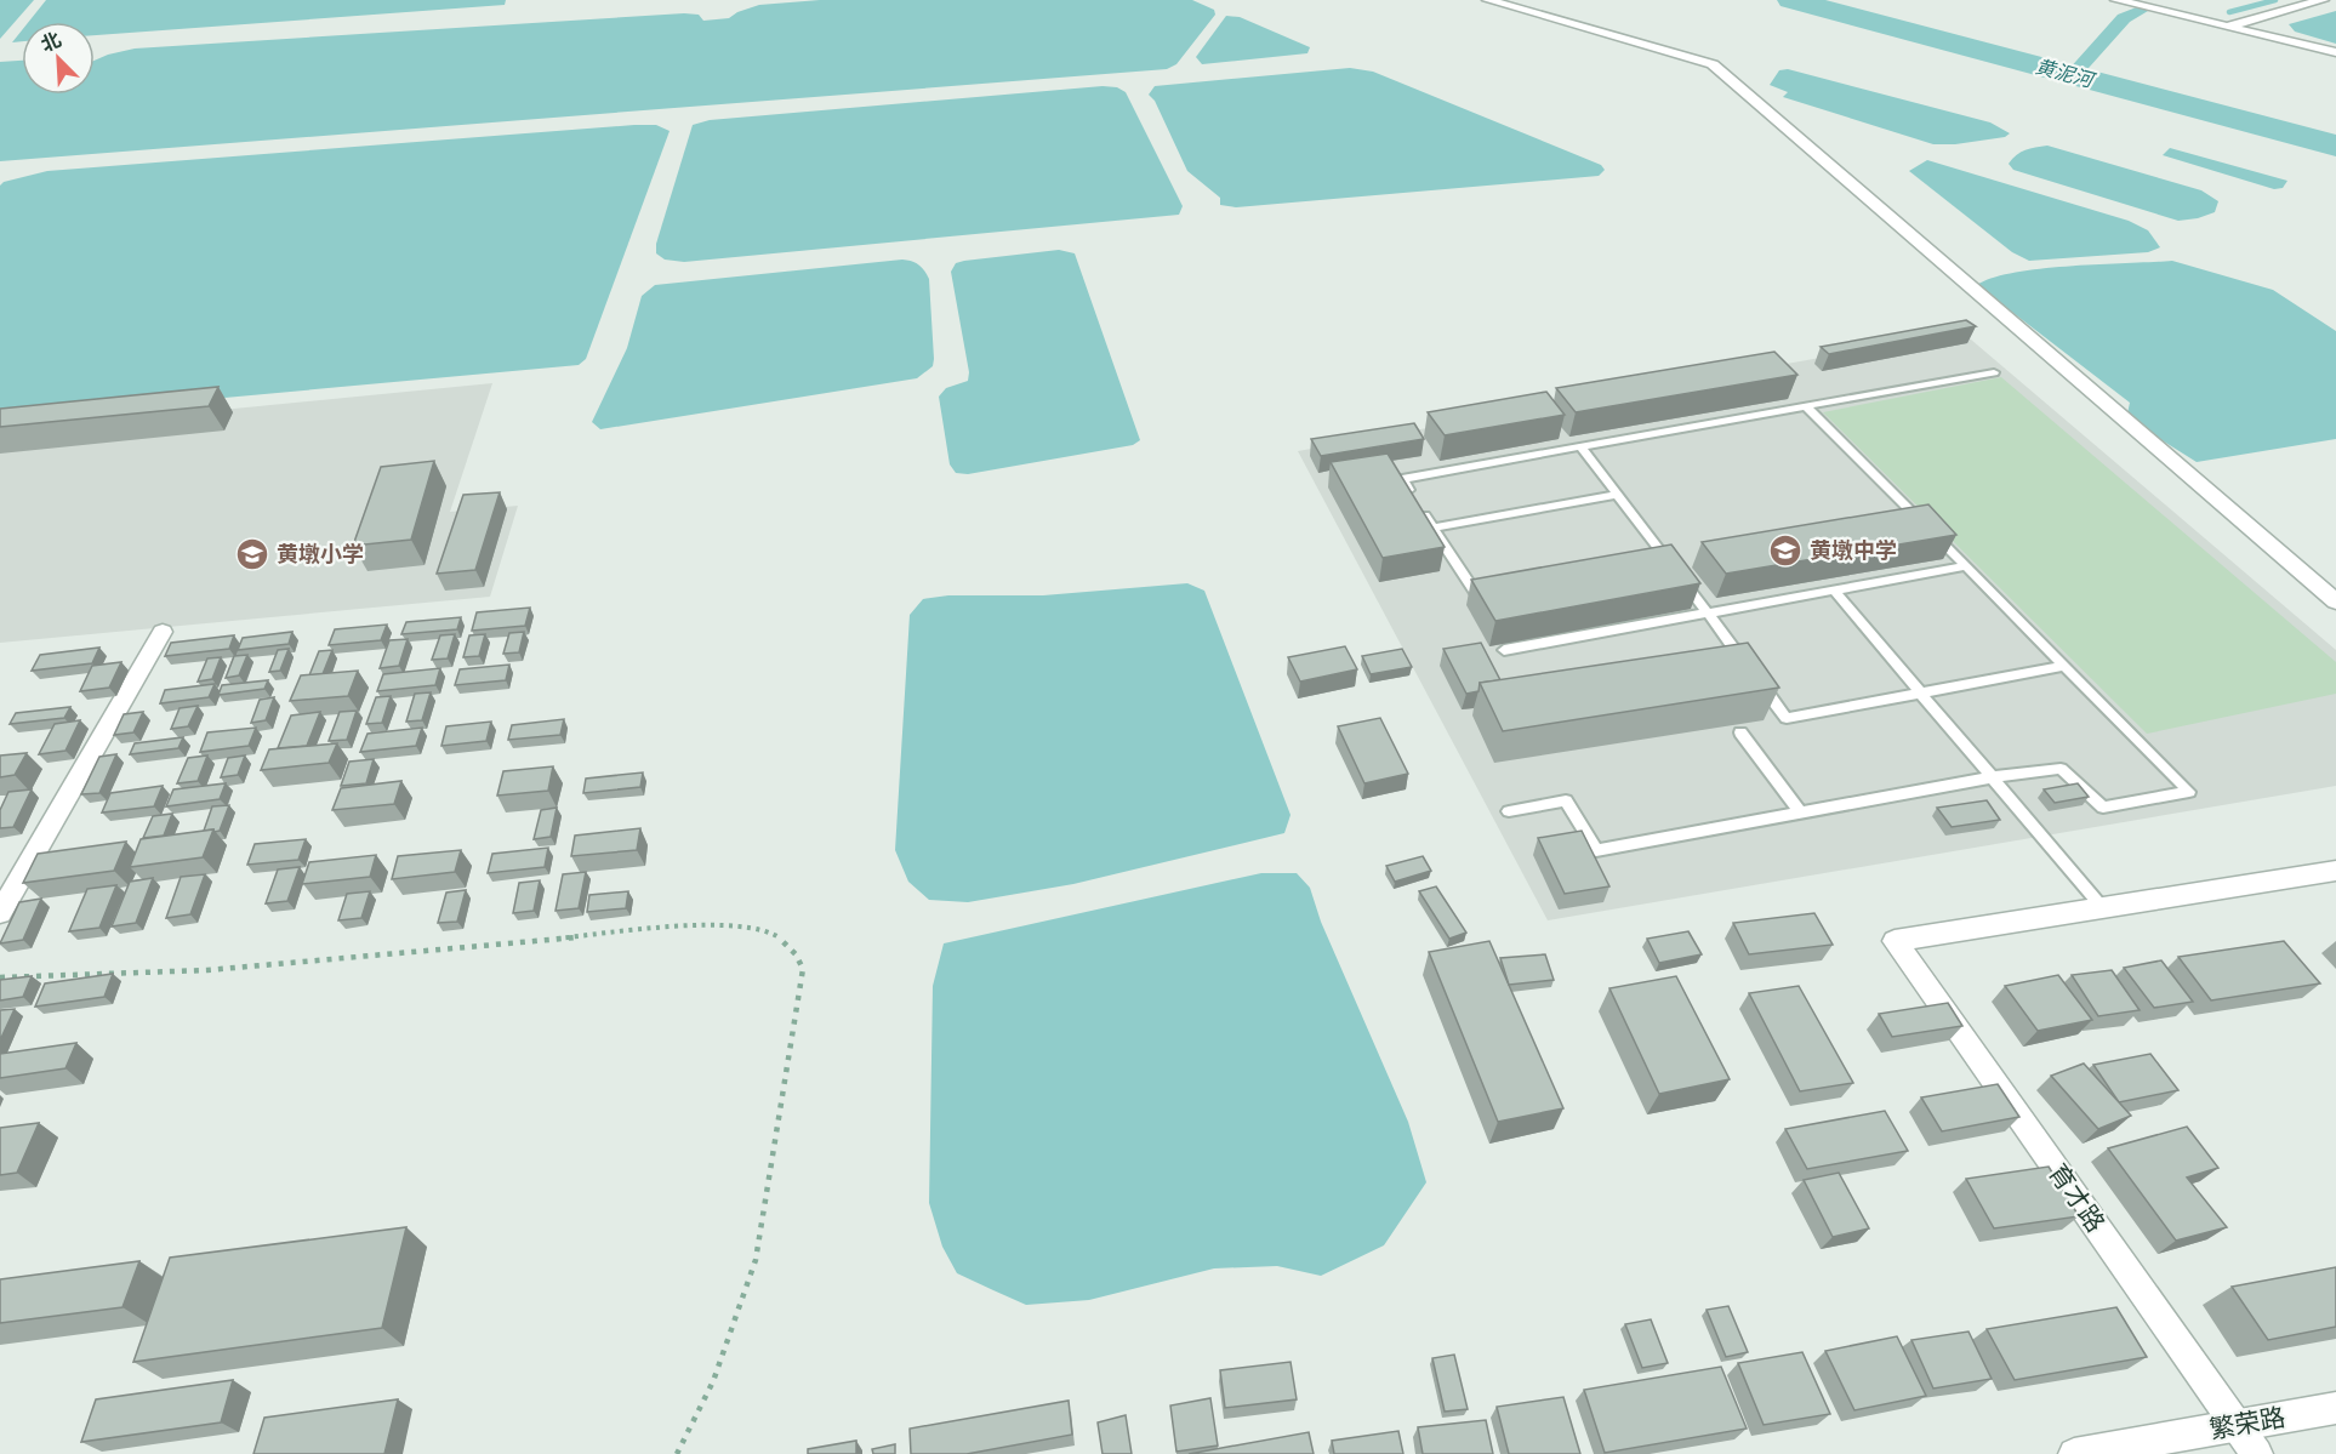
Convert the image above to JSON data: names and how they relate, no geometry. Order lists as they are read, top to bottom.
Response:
{
  "streets": {
    "street": ["育才路", "繁荣路"]
  },
  "crossings": [
    ["育才路", "繁荣路"]
  ],
  "water": ["黄泥河"],
  "places": {
    "school or university": ["黄墩中学", "黄墩小学"]
  },
  "north": "top left"
}
